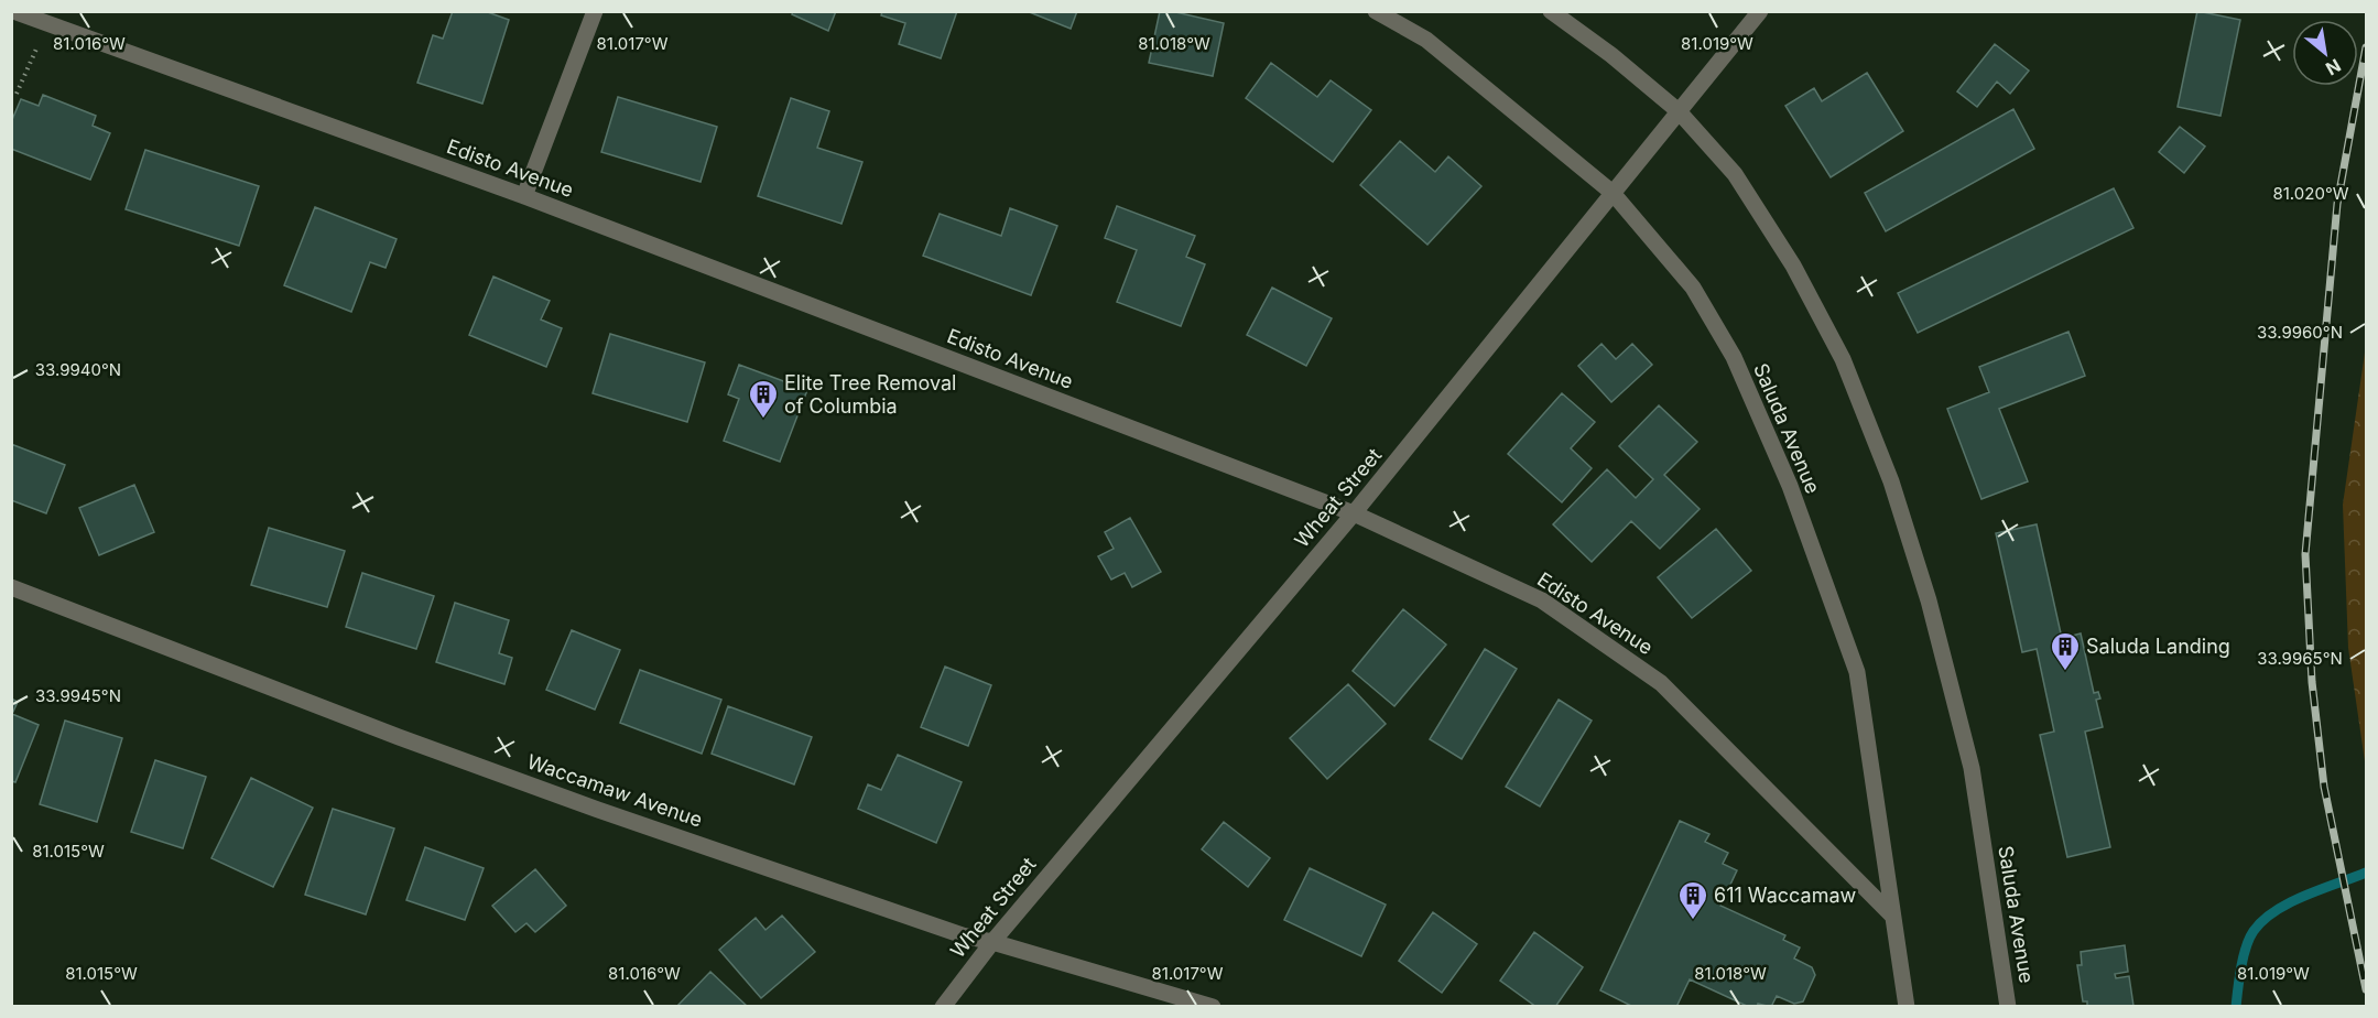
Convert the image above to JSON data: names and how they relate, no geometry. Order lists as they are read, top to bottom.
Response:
{
  "streets": {
    "street": [
      "Edisto Avenue",
      "Saluda Avenue",
      "Wheat Street",
      "Waccamaw Avenue"
    ]
  },
  "crossings": [
    ["Edisto Avenue", "Saluda Avenue"],
    ["Edisto Avenue", "Wheat Street"],
    ["Saluda Avenue", "Wheat Street"],
    ["Wheat Street", "Waccamaw Avenue"]
  ],
  "places": {
    "building": ["Elite Tree Removal of Columbia", "Saluda Landing", "611 Waccamaw"]
  },
  "north": "bottom right",
  "coordinates": [
    "81.016°W",
    "81.017°W",
    "81.018°W",
    "81.019°W",
    "81.020°W",
    "33.9960°N",
    "33.9940°N",
    "33.9965°N",
    "33.9945°N",
    "81.015°W"
  ]
}
